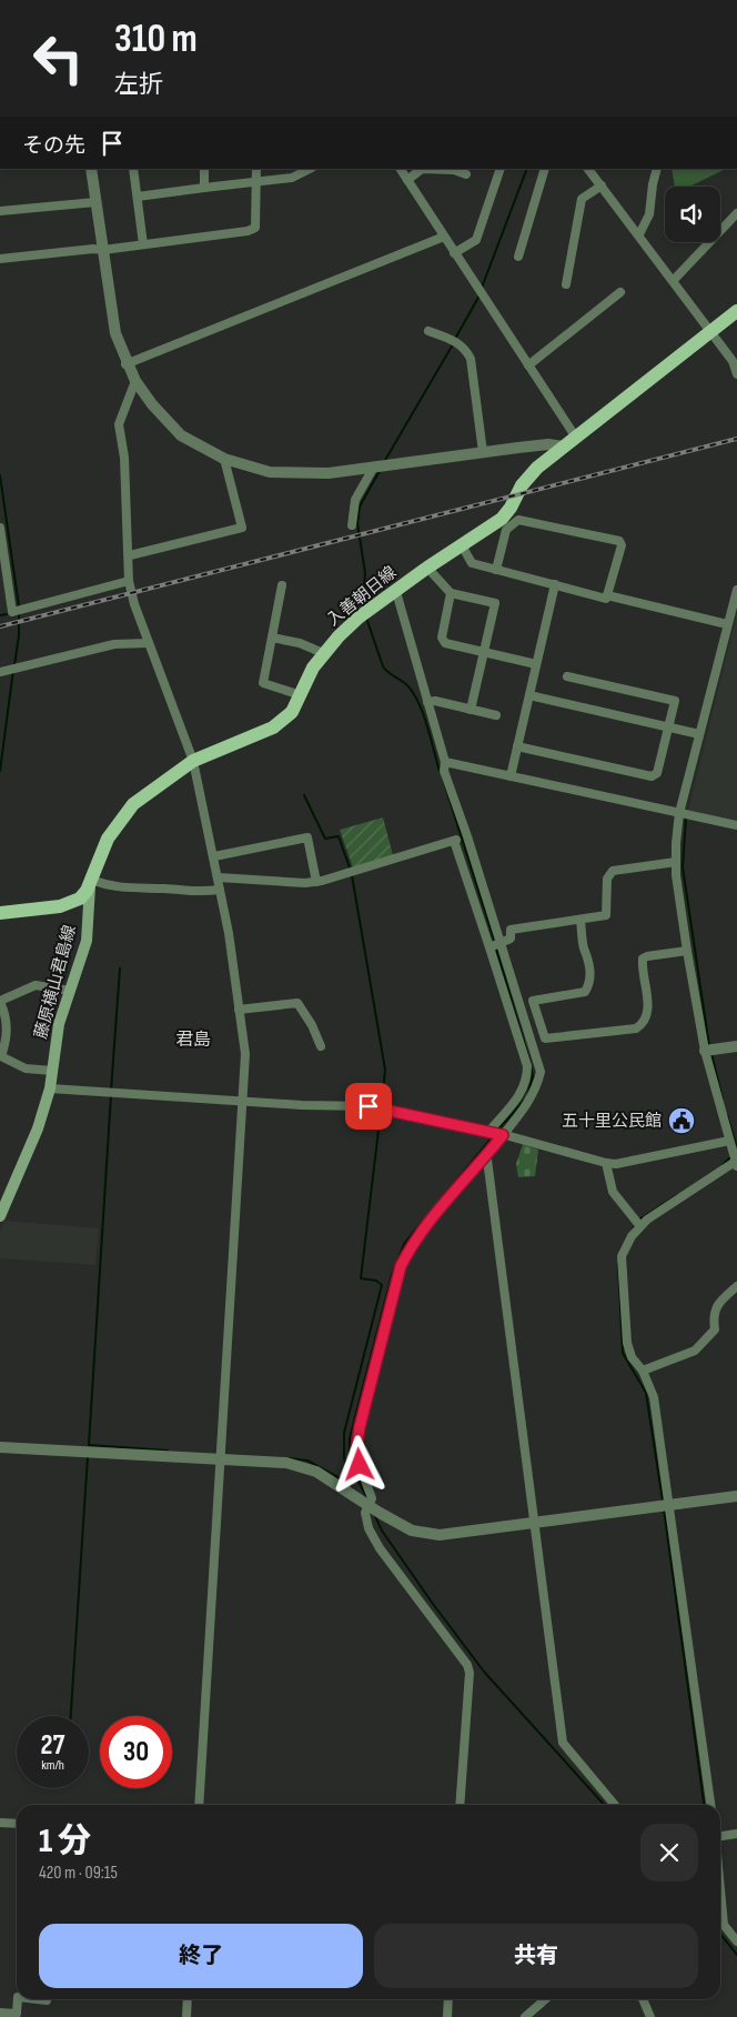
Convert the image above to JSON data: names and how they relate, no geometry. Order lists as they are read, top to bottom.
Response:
{
  "streets": {
    "main road": ["入善朝日線", "藤原横山君島線"]
  },
  "crossings": [
    ["入善朝日線", "藤原横山君島線"]
  ],
  "districts": ["君島"],
  "places": {
    "public building": ["五十里公民館"]
  },
  "page": {
    "turn": ["310 m", "左折"],
    "then": "その先",
    "speed": "27 km/h",
    "limit": "30",
    "heading": ["1 分", "420 m · 09:15"],
    "buttons": ["終了", "共有"]
  }
}
